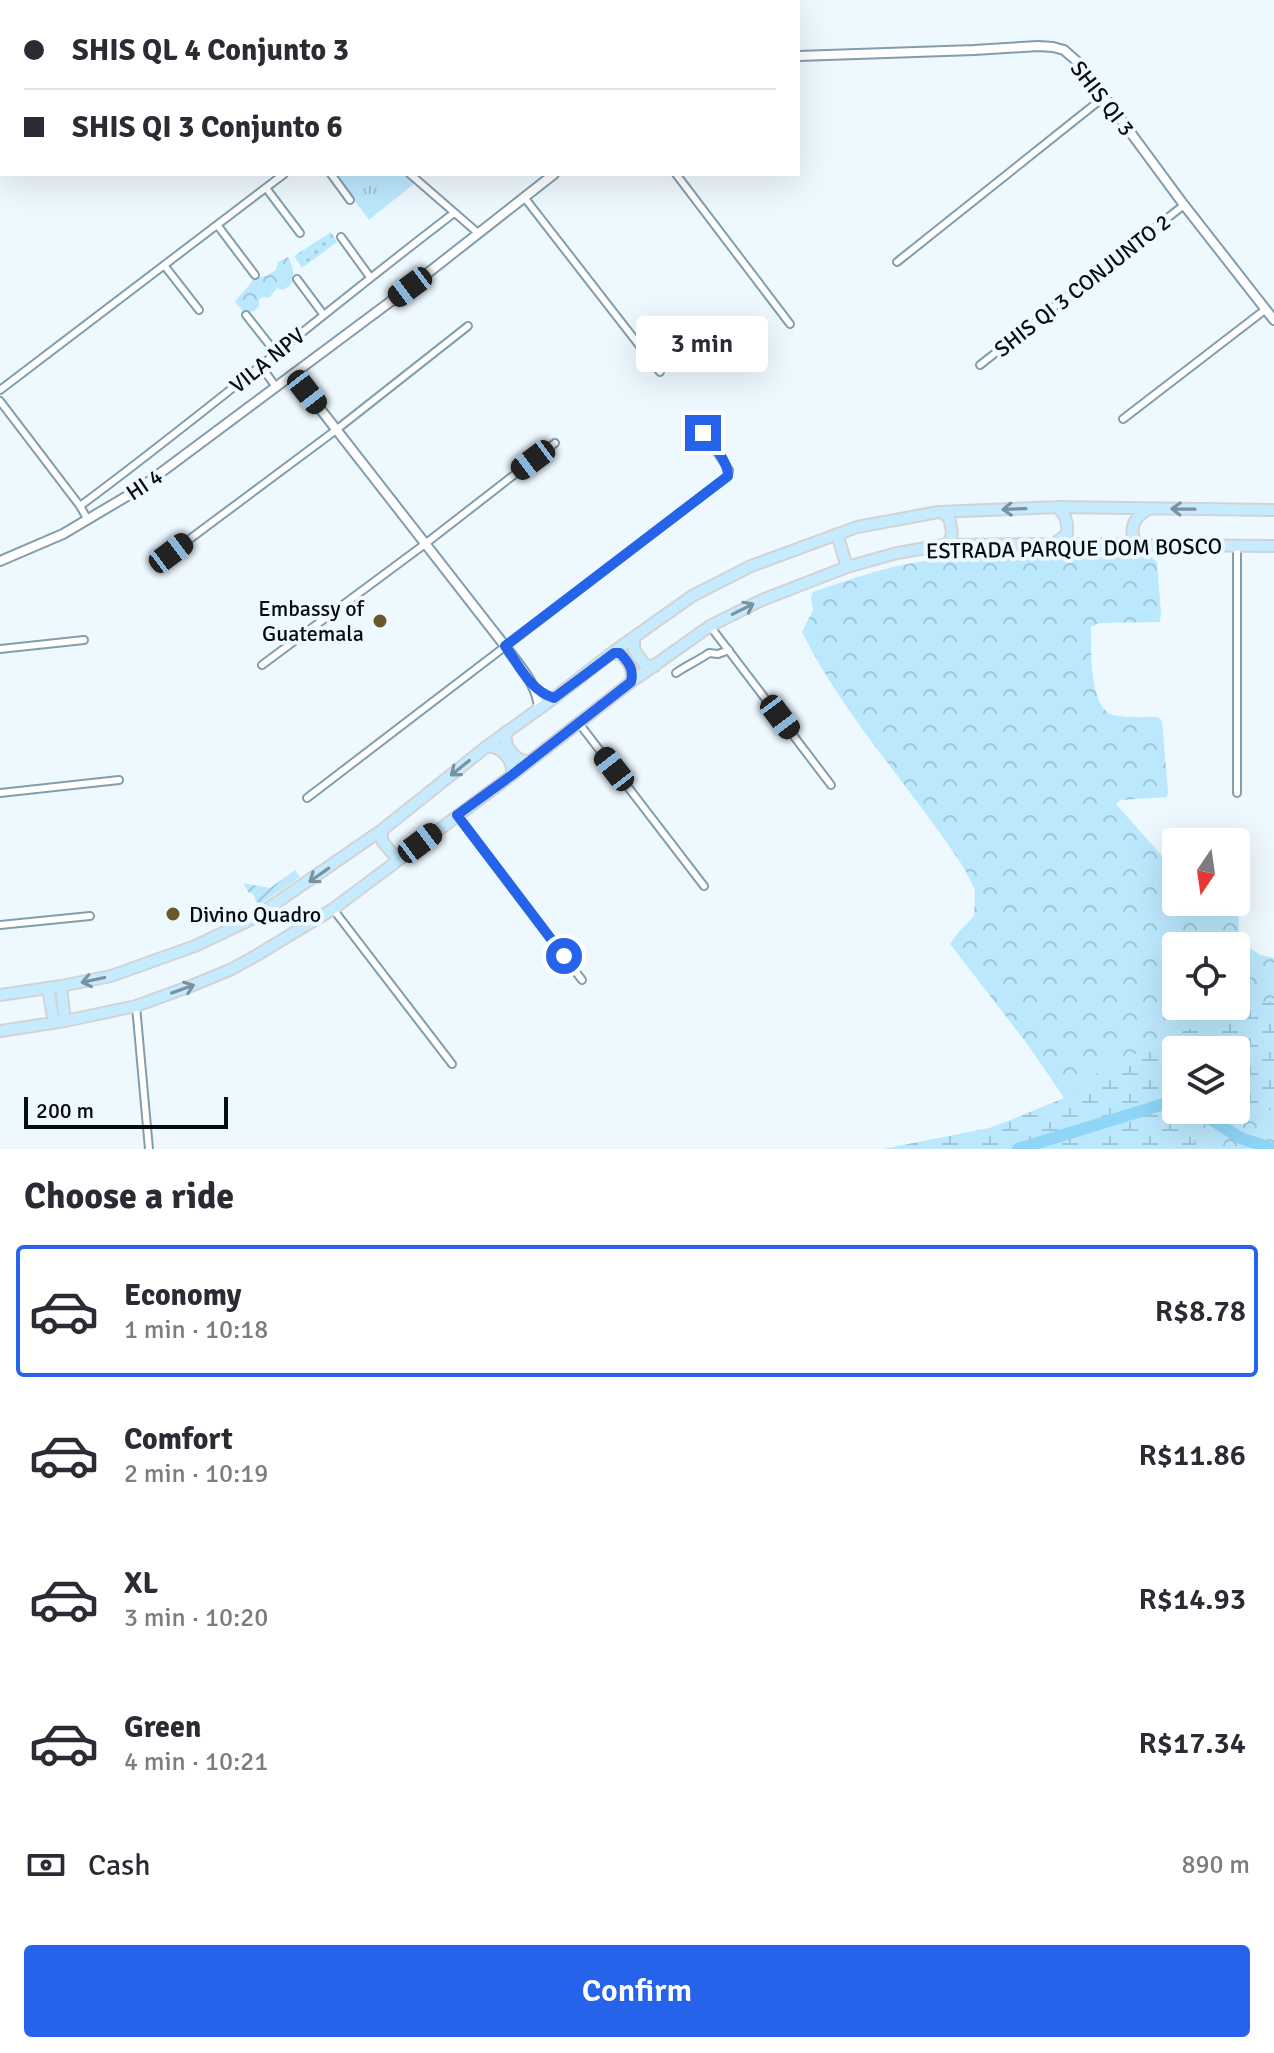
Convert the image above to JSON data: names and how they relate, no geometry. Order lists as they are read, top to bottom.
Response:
{
  "streets": {
    "main road": ["ESTRADA PARQUE DOM BOSCO"],
    "street": [
      "SHIS QI 3",
      "SHIS QI 3 CONJUNTO 2",
      "VILA NPV",
      "HI 4"
    ]
  },
  "crossings": [
    ["SHIS QI 3", "SHIS QI 3 CONJUNTO 2"]
  ],
  "places": ["Embassy of Guatemala", "Divino Quadro"],
  "scale_bar": "200 m",
  "north": "bottom",
  "page": {
    "banner": ["SHIS QL 4 Conjunto 3", "SHIS QI 3 Conjunto 6"],
    "bubble": "3 min",
    "scale": "200 m",
    "heading": "Choose a ride",
    "list": [
      {
        "name": "Economy",
        "note": "1 min · 10:18",
        "value": "R$8.78"
      },
      {
        "name": "Comfort",
        "note": "2 min · 10:19",
        "value": "R$11.86"
      },
      {
        "name": "XL",
        "note": "3 min · 10:20",
        "value": "R$14.93"
      },
      {
        "name": "Green",
        "note": "4 min · 10:21",
        "value": "R$17.34"
      }
    ],
    "pay": ["Cash", "890 m"],
    "buttons": "Confirm"
  }
}
